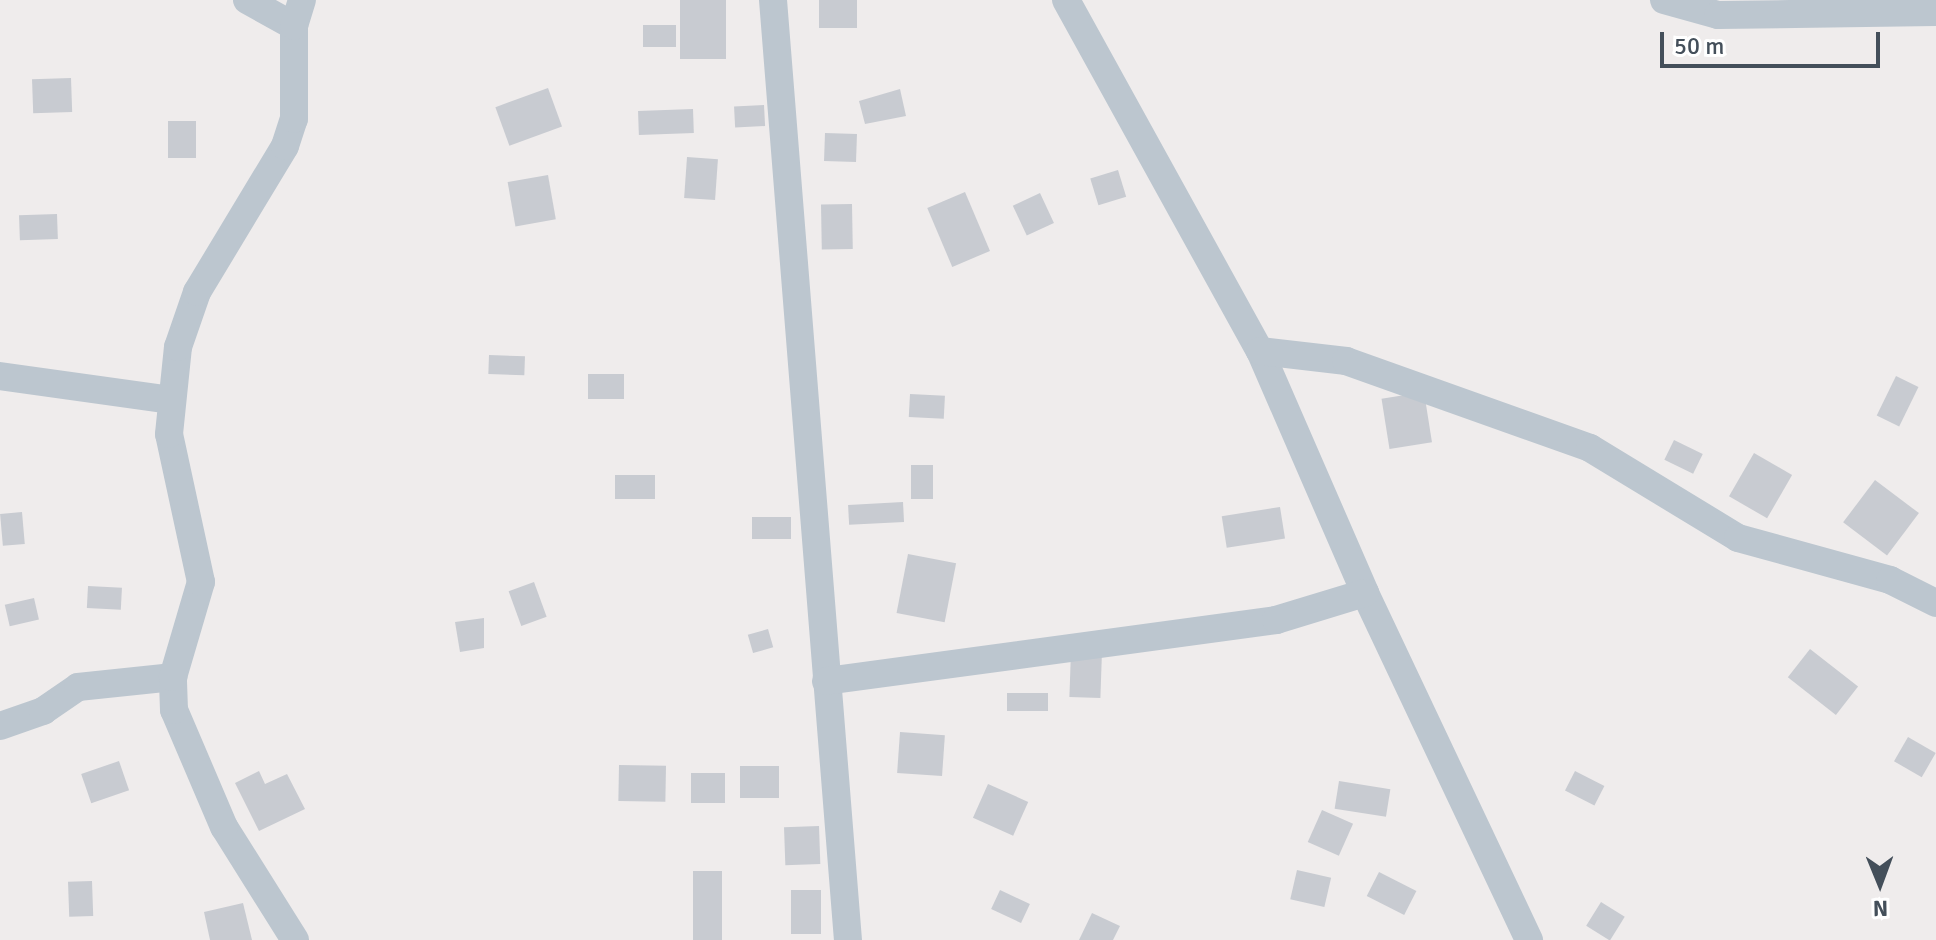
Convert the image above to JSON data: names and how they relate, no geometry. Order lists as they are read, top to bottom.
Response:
{
  "scale_bar": "50 m",
  "north": "bottom"
}
